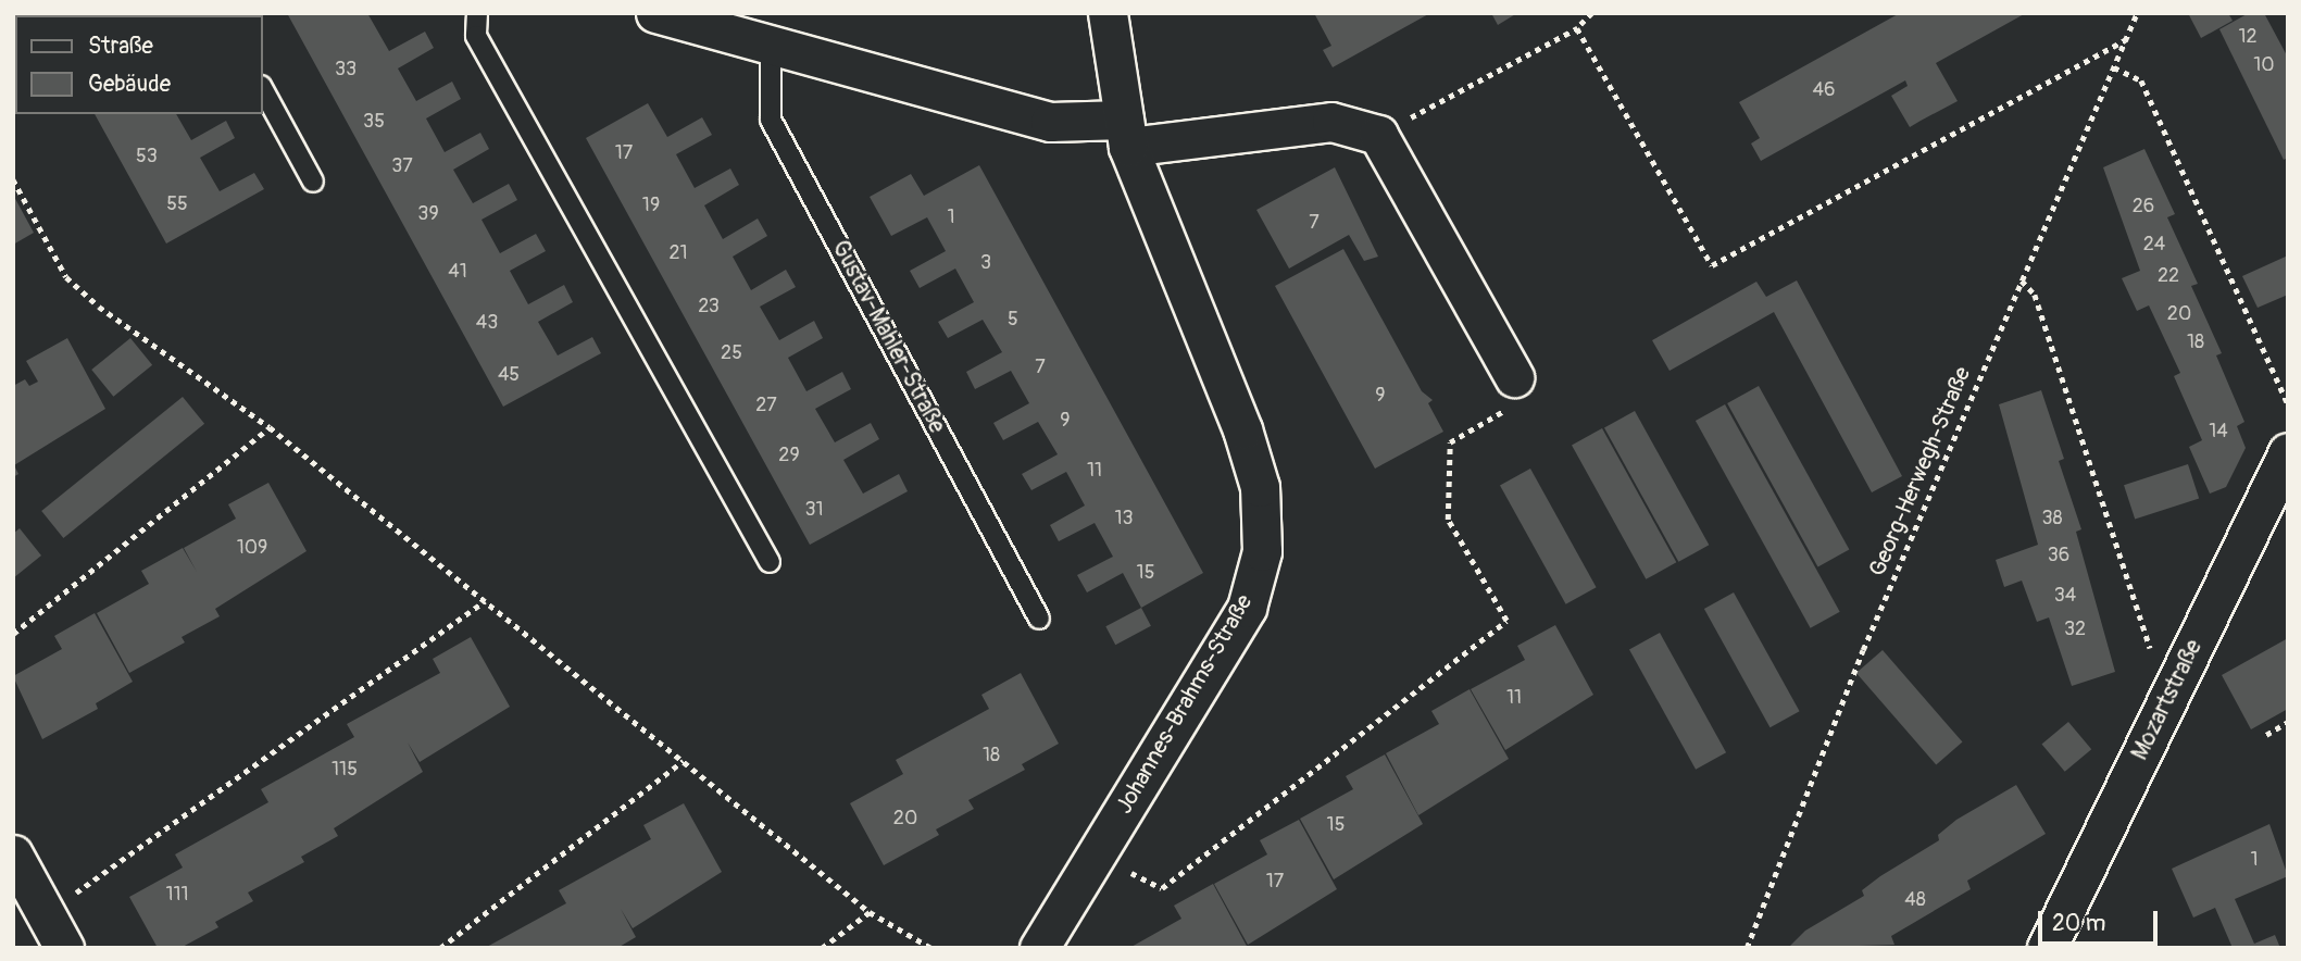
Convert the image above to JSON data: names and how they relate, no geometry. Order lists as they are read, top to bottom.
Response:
{
  "streets": {
    "street": ["Mozartstraße", "Johannes-Brahms-Straße"],
    "lane": ["Gustav-Mahler-Straße"],
    "path": ["Georg-Herwegh-Straße"]
  },
  "house_numbers": [
    "12",
    "10",
    "33",
    "46",
    "35",
    "17",
    "53",
    "37",
    "55",
    "19",
    "26",
    "39",
    "1",
    "7",
    "24",
    "21",
    "3",
    "41",
    "22",
    "23",
    "20",
    "5",
    "43",
    "18",
    "25",
    "7",
    "45",
    "9",
    "27",
    "9",
    "14",
    "29",
    "11",
    "31",
    "13",
    "38",
    "109",
    "36",
    "15",
    "34",
    "32",
    "11",
    "18",
    "115",
    "20",
    "15",
    "1",
    "17",
    "111",
    "48"
  ],
  "legend": ["Straße", "Gebäude"],
  "scale_bar": "20 m"
}
